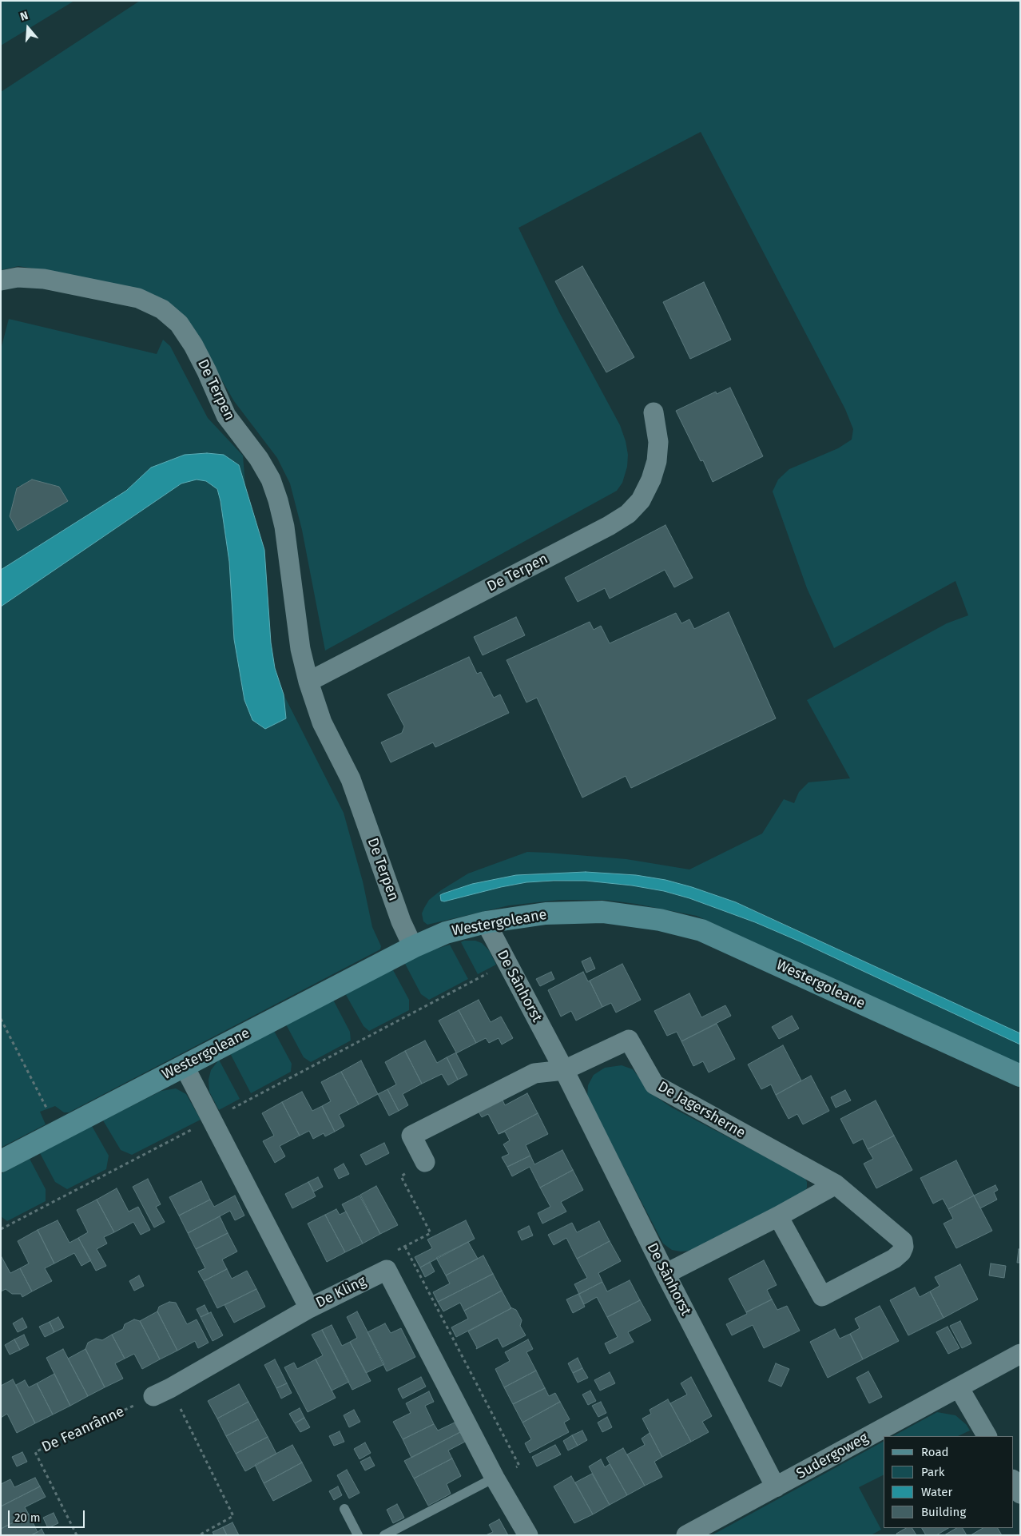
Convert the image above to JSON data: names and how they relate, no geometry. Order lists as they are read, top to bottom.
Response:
{
  "streets": {
    "street": [
      "De Terpen",
      "Westergoleane",
      "De Sânhorst",
      "De Jagersherne",
      "De Kling",
      "Sudergoweg"
    ],
    "path": ["De Feanrânne"]
  },
  "crossings": [
    ["De Terpen", "Westergoleane"],
    ["Westergoleane", "De Sânhorst"],
    ["Westergoleane", "De Kling"],
    ["De Sânhorst", "De Jagersherne"],
    ["De Sânhorst", "Sudergoweg"]
  ],
  "legend": [
    "Road",
    "Park",
    "Water",
    "Building"
  ],
  "scale_bar": "20 m",
  "north": "top"
}
